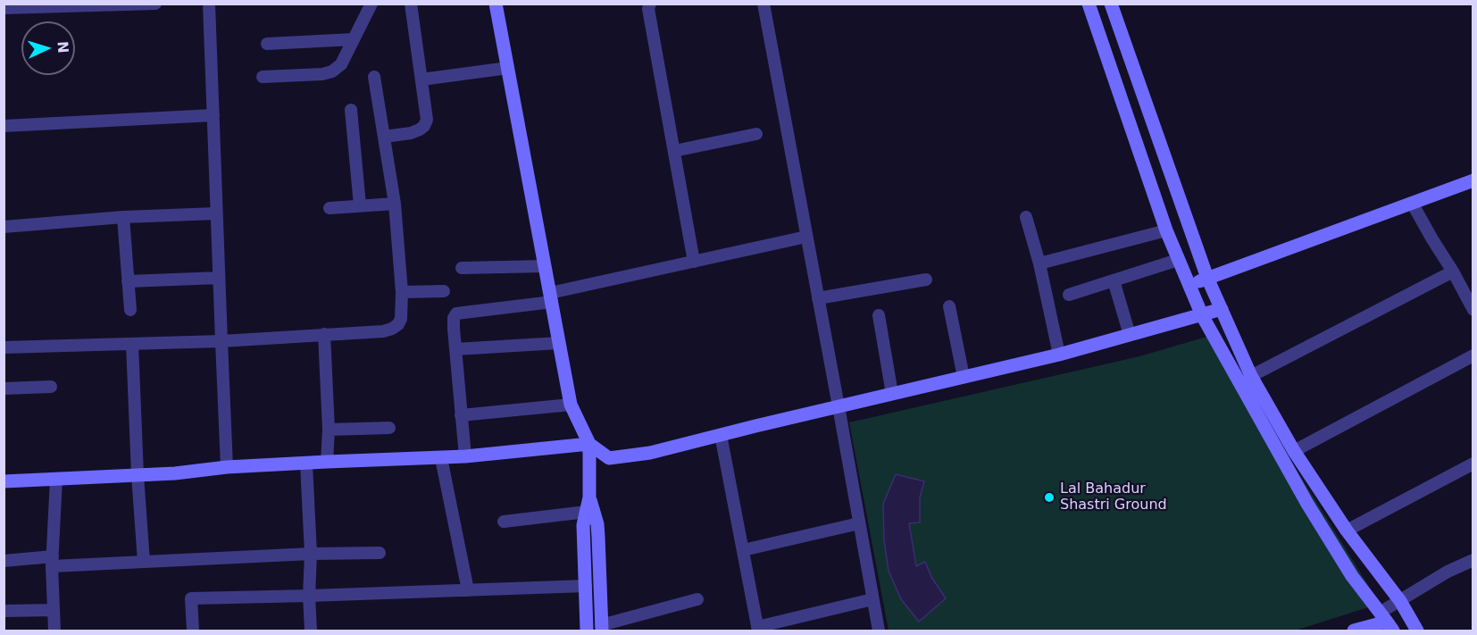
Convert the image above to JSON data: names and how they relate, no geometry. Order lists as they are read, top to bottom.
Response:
{
  "places": ["Lal Bahadur Shastri Ground"],
  "north": "right"
}
